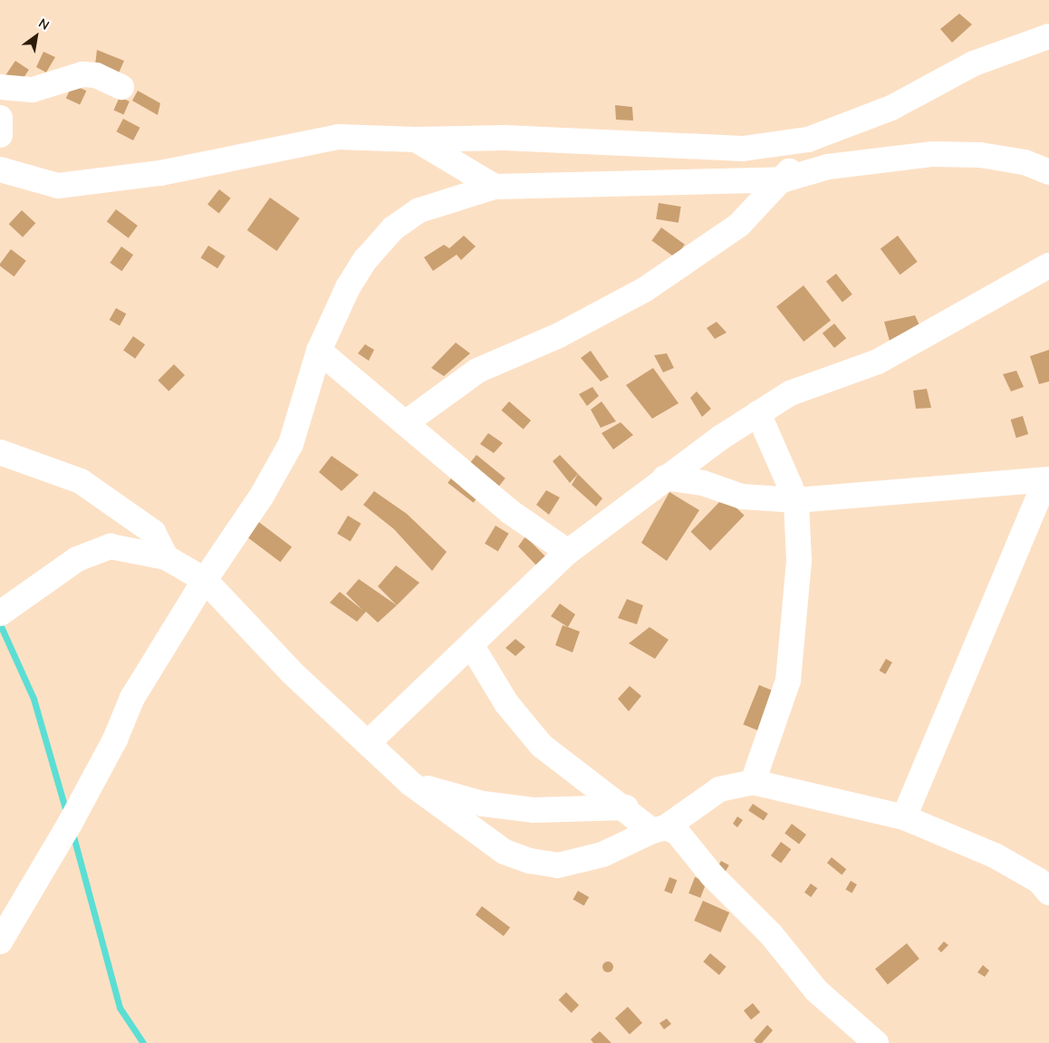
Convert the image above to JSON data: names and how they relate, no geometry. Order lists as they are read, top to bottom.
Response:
{
  "north": "top right"
}
